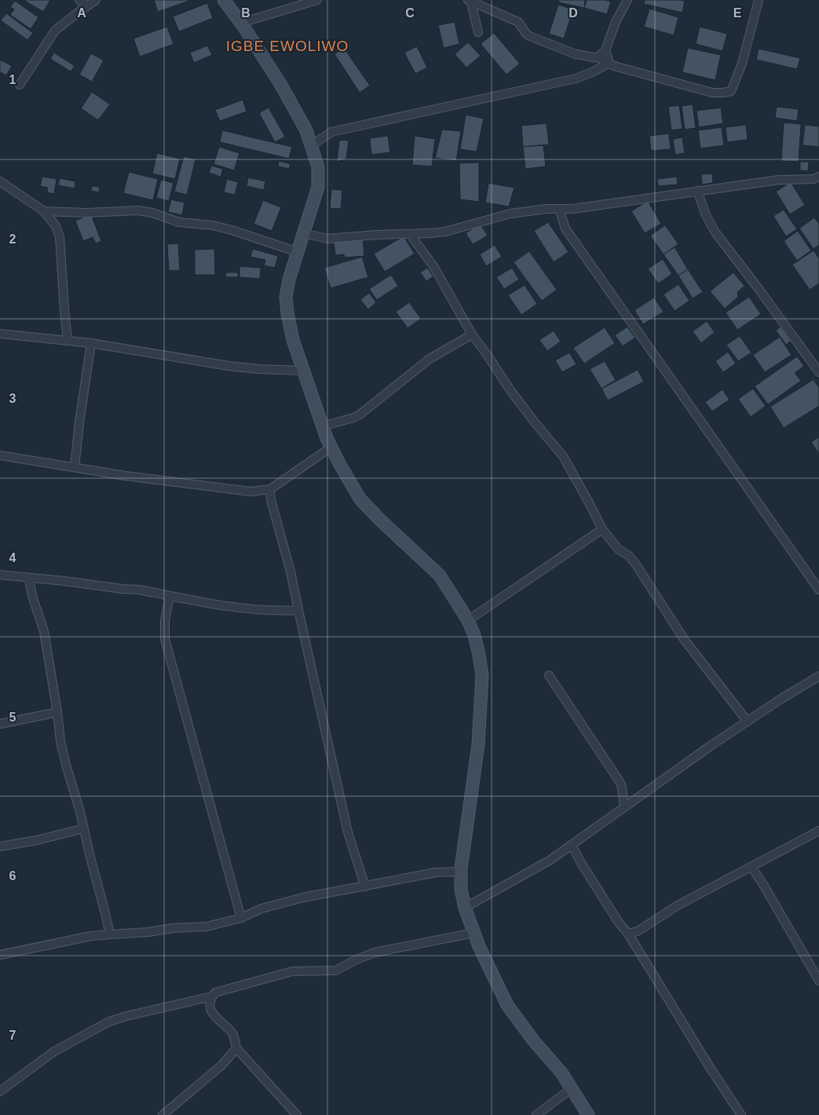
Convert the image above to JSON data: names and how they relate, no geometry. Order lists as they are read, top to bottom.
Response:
{
  "districts": ["IGBE EWOLIWO"],
  "grid": {
    "columns": [
      "A",
      "B",
      "C",
      "D",
      "E"
    ],
    "rows": [
      "1",
      "2",
      "3",
      "4",
      "5",
      "6",
      "7"
    ]
  }
}
